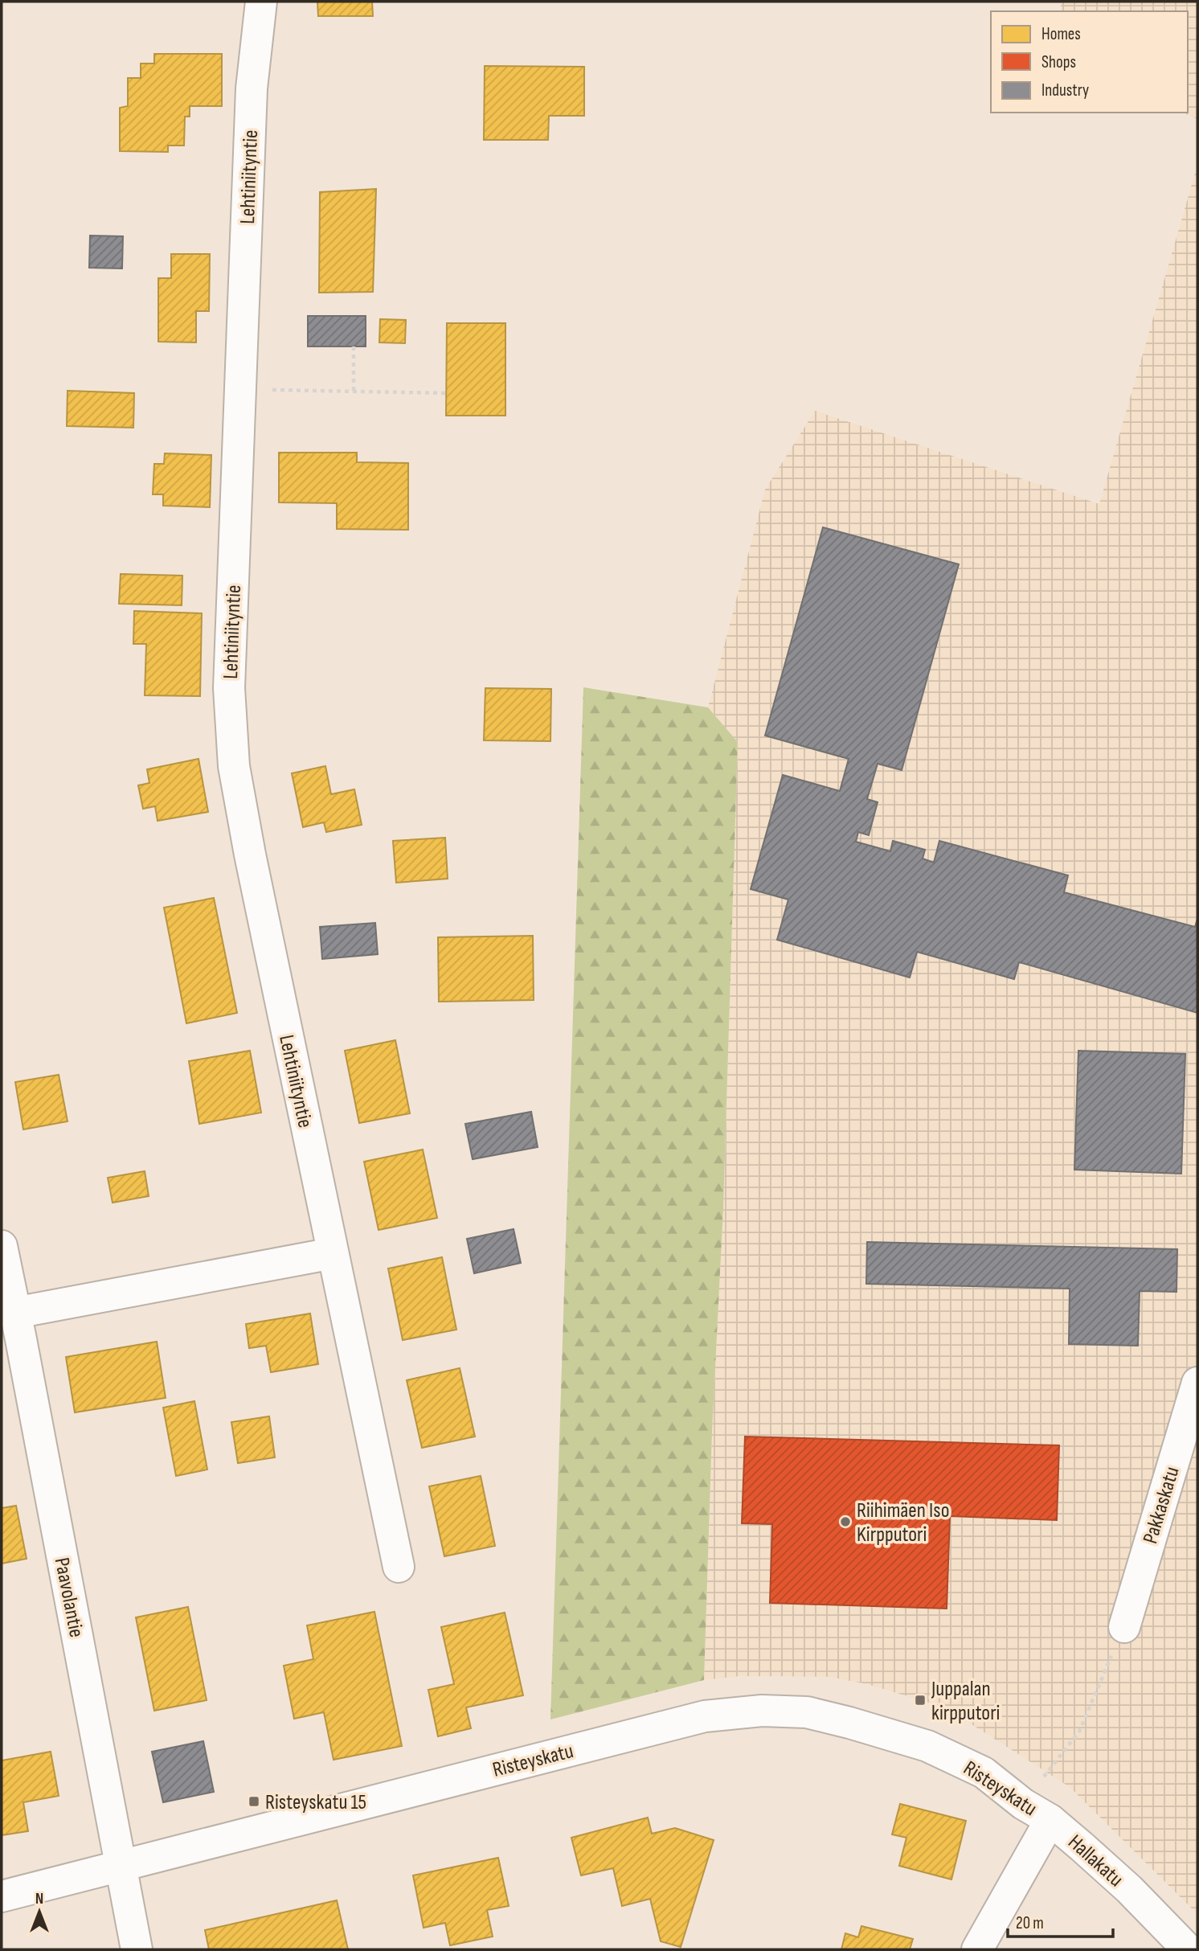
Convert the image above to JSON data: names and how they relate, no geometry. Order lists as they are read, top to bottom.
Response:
{
  "streets": {
    "street": [
      "Lehtiniityntie",
      "Pakkaskatu",
      "Paavolantie",
      "Risteyskatu",
      "Hallakatu"
    ]
  },
  "crossings": [
    ["Paavolantie", "Risteyskatu"],
    ["Risteyskatu", "Hallakatu"]
  ],
  "places": {
    "other": ["Riihimäen Iso Kirpputori"],
    "transit": ["Juppalan kirpputori", "Risteyskatu 15"]
  },
  "legend": ["Homes", "Shops", "Industry"],
  "scale_bar": "20 m",
  "north": "top"
}
